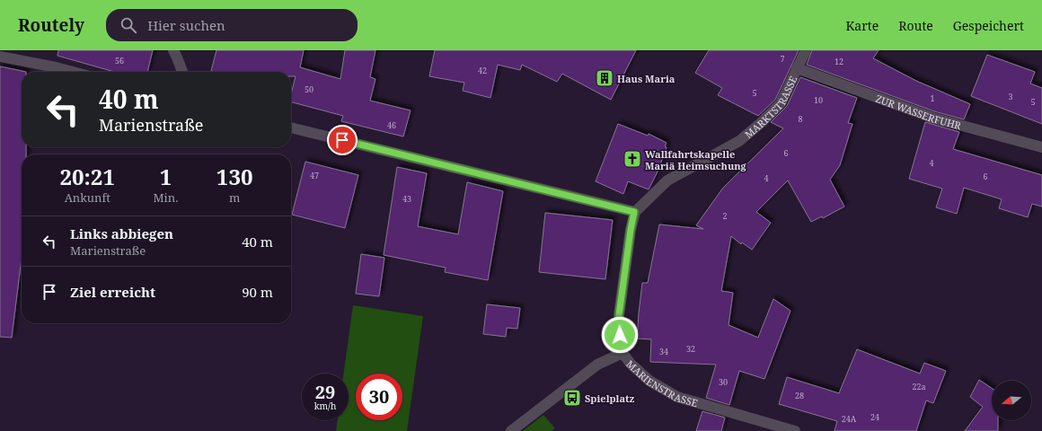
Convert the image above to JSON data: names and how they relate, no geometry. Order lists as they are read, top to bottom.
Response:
{
  "streets": {
    "street": ["MARKTSTRASSE", "ZUR WASSERFUHR", "MARIENSTRASSE"]
  },
  "crossings": [
    ["MARKTSTRASSE", "ZUR WASSERFUHR"],
    ["MARKTSTRASSE", "MARIENSTRASSE"]
  ],
  "places": {
    "building": ["Haus Maria"],
    "church": ["Wallfahrtskapelle Mariä Heimsuchung"],
    "bus stop": ["Spielplatz"]
  },
  "house_numbers": [
    "7",
    "56",
    "12",
    "42",
    "50",
    "5",
    "3",
    "1",
    "10",
    "5",
    "8",
    "46",
    "6",
    "4",
    "47",
    "6",
    "4",
    "43",
    "2",
    "32",
    "34",
    "30",
    "22a",
    "28",
    "24",
    "24A"
  ],
  "north": "left",
  "page": {
    "header": "Routely",
    "search": "Hier suchen",
    "nav": ["Karte", "Route", "Gespeichert"],
    "turn": ["40 m", "Marienstraße"],
    "eta": [
      "20:21",
      "Ankunft",
      "1",
      "Min.",
      "130",
      "m"
    ],
    "list": [
      {
        "name": "Links abbiegen",
        "note": "Marienstraße",
        "value": "40 m"
      },
      {
        "name": "Ziel erreicht",
        "value": "90 m"
      }
    ],
    "speed": "29 km/h",
    "limit": "30"
  }
}
